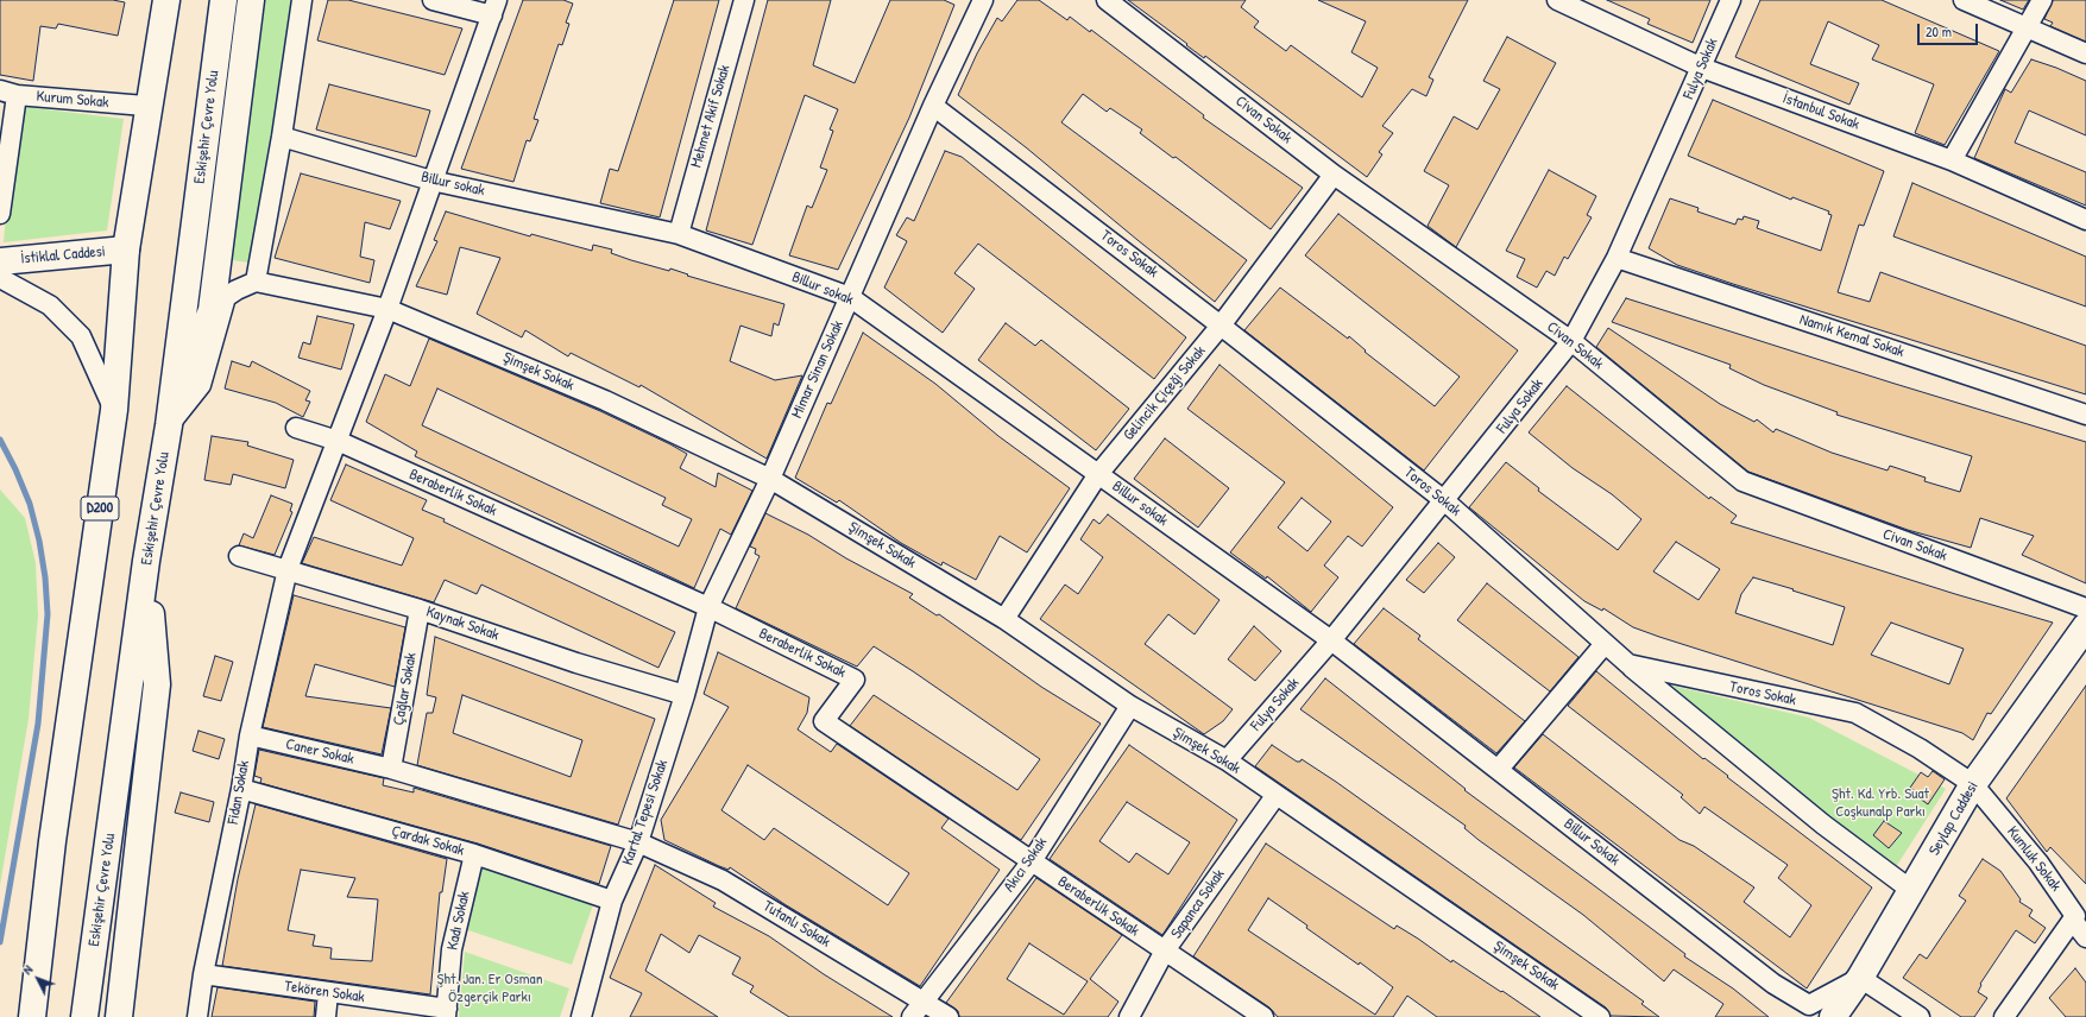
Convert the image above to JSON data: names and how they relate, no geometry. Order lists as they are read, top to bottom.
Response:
{
  "streets": {
    "main road": [
      "Eskişehir Çevre Yolu",
      "İstiklal Caddesi",
      "D200",
      "Seylap Caddesi"
    ],
    "street": [
      "Fulya Sokak",
      "Kurum Sokak",
      "İstanbul Sokak",
      "Mehmet Akif Sokak",
      "Civan Sokak",
      "Billur sokak",
      "Toros Sokak",
      "Namık Kemal Sokak",
      "Mimar Sinan Sokak",
      "Şimşek Sokak",
      "Gelincik Çiçeği Sokak",
      "Beraberlik Sokak",
      "Kaynak Sokak",
      "Çağlar Sokak",
      "Caner Sokak",
      "Fidan Sokak",
      "Kartal Tepesi Sokak",
      "Çardak Sokak",
      "Billur Sokak",
      "Kumluk Sokak",
      "Akıcı Sokak",
      "Sapanca Sokak",
      "Kadı Sokak",
      "Tutanlı Sokak",
      "Tekören Sokak"
    ]
  },
  "crossings": [
    ["Fulya Sokak", "İstanbul Sokak"],
    ["Fulya Sokak", "Civan Sokak"],
    ["Fulya Sokak", "Billur sokak"],
    ["Fulya Sokak", "Toros Sokak"],
    ["Fulya Sokak", "Namık Kemal Sokak"],
    ["Fulya Sokak", "Şimşek Sokak"],
    ["Fulya Sokak", "Billur Sokak"],
    ["Mehmet Akif Sokak", "Billur sokak"],
    ["Civan Sokak", "Gelincik Çiçeği Sokak"],
    ["Billur sokak", "Mimar Sinan Sokak"],
    ["Billur sokak", "Gelincik Çiçeği Sokak"],
    ["Billur sokak", "Fidan Sokak"],
    ["Billur sokak", "Billur Sokak"],
    ["Toros Sokak", "Mimar Sinan Sokak"],
    ["Toros Sokak", "Gelincik Çiçeği Sokak"],
    ["Toros Sokak", "Seylap Caddesi"],
    ["Toros Sokak", "Kumluk Sokak"],
    ["İstiklal Caddesi", "D200"],
    ["Mimar Sinan Sokak", "Şimşek Sokak"],
    ["Mimar Sinan Sokak", "Beraberlik Sokak"],
    ["Mimar Sinan Sokak", "Kartal Tepesi Sokak"],
    ["Şimşek Sokak", "Gelincik Çiçeği Sokak"],
    ["Şimşek Sokak", "Fidan Sokak"],
    ["Şimşek Sokak", "Akıcı Sokak"],
    ["Şimşek Sokak", "Sapanca Sokak"],
    ["Beraberlik Sokak", "Fidan Sokak"],
    ["Beraberlik Sokak", "Kartal Tepesi Sokak"],
    ["Beraberlik Sokak", "Akıcı Sokak"],
    ["Beraberlik Sokak", "Sapanca Sokak"],
    ["Kaynak Sokak", "Çağlar Sokak"],
    ["Kaynak Sokak", "Fidan Sokak"],
    ["Kaynak Sokak", "Kartal Tepesi Sokak"],
    ["Çağlar Sokak", "Caner Sokak"],
    ["Caner Sokak", "Fidan Sokak"],
    ["Caner Sokak", "Kartal Tepesi Sokak"],
    ["Caner Sokak", "Tutanlı Sokak"],
    ["Fidan Sokak", "Çardak Sokak"],
    ["Fidan Sokak", "Tekören Sokak"],
    ["Kartal Tepesi Sokak", "Çardak Sokak"],
    ["Kartal Tepesi Sokak", "Tutanlı Sokak"],
    ["Seylap Caddesi", "Billur Sokak"],
    ["Seylap Caddesi", "Kumluk Sokak"],
    ["Çardak Sokak", "Kadı Sokak"],
    ["Akıcı Sokak", "Tutanlı Sokak"],
    ["Kadı Sokak", "Tekören Sokak"]
  ],
  "parks": ["Şht. Kd. Yrb. Suat Coşkunalp Parkı", "Şht. Jan. Er Osman Özgerçik Parkı"],
  "scale_bar": "20 m",
  "north": "top left"
}
